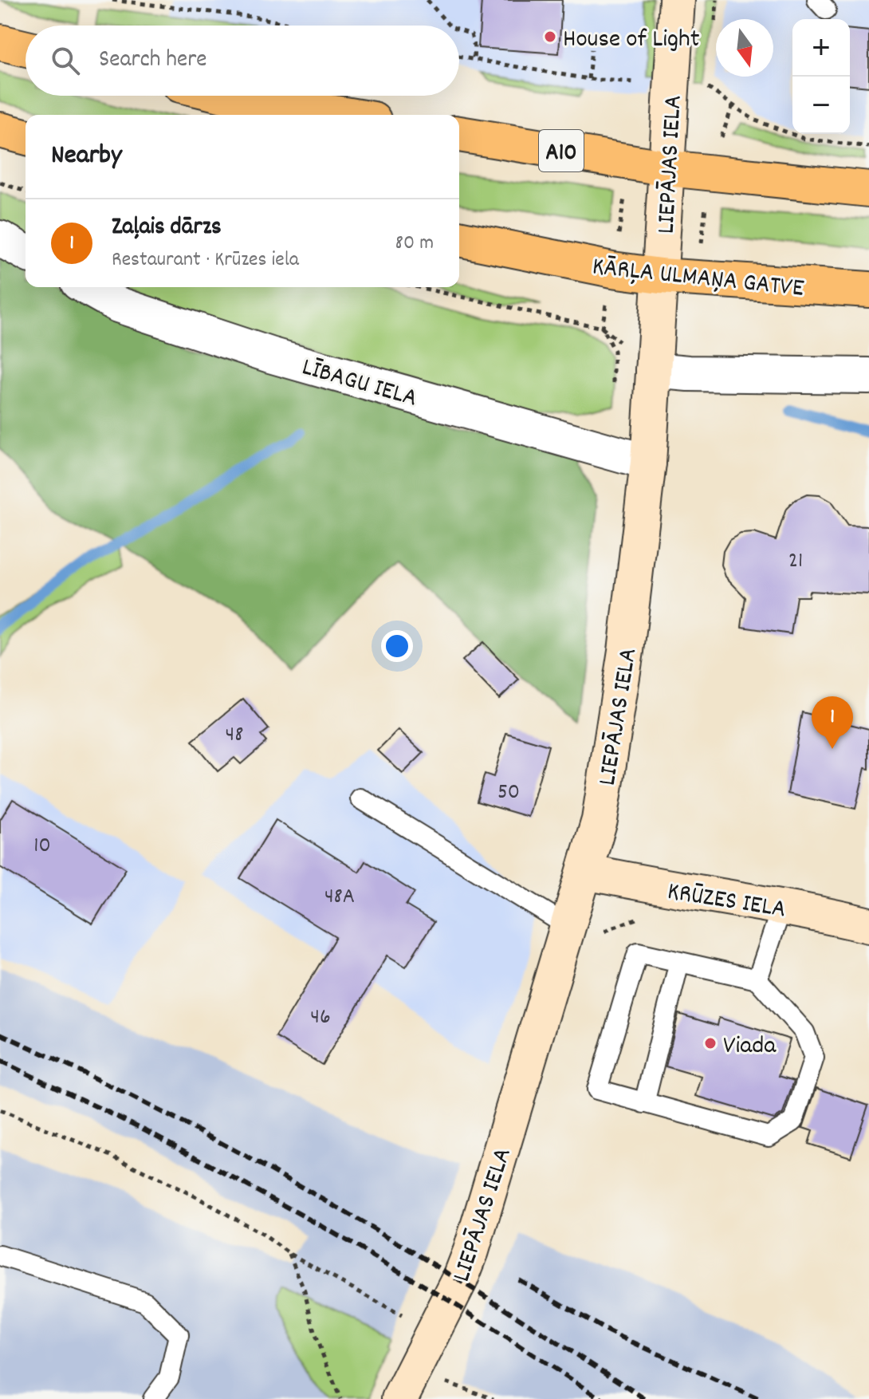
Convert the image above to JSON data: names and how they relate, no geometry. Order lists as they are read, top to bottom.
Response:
{
  "streets": {
    "highway": ["A10", "KĀRĻA ULMAŅA GATVE"],
    "street": ["LIEPĀJAS IELA", "LĪBAGU IELA", "KRŪZES IELA"]
  },
  "crossings": [
    ["A10", "LIEPĀJAS IELA"],
    ["LIEPĀJAS IELA", "KĀRĻA ULMAŅA GATVE"],
    ["LIEPĀJAS IELA", "LĪBAGU IELA"],
    ["LIEPĀJAS IELA", "KRŪZES IELA"]
  ],
  "places": ["House of Light", "Viada"],
  "house_numbers": [
    "21",
    "48",
    "50",
    "10",
    "48A",
    "46"
  ],
  "north": "bottom",
  "page": {
    "map_buttons": ["+", "−"],
    "search": "Search here",
    "heading": "Nearby",
    "list": [
      {
        "mark": "1",
        "name": "Zaļais dārzs",
        "note": "Restaurant · Krūzes iela",
        "value": "80 m"
      }
    ],
    "pins": "1"
  }
}
